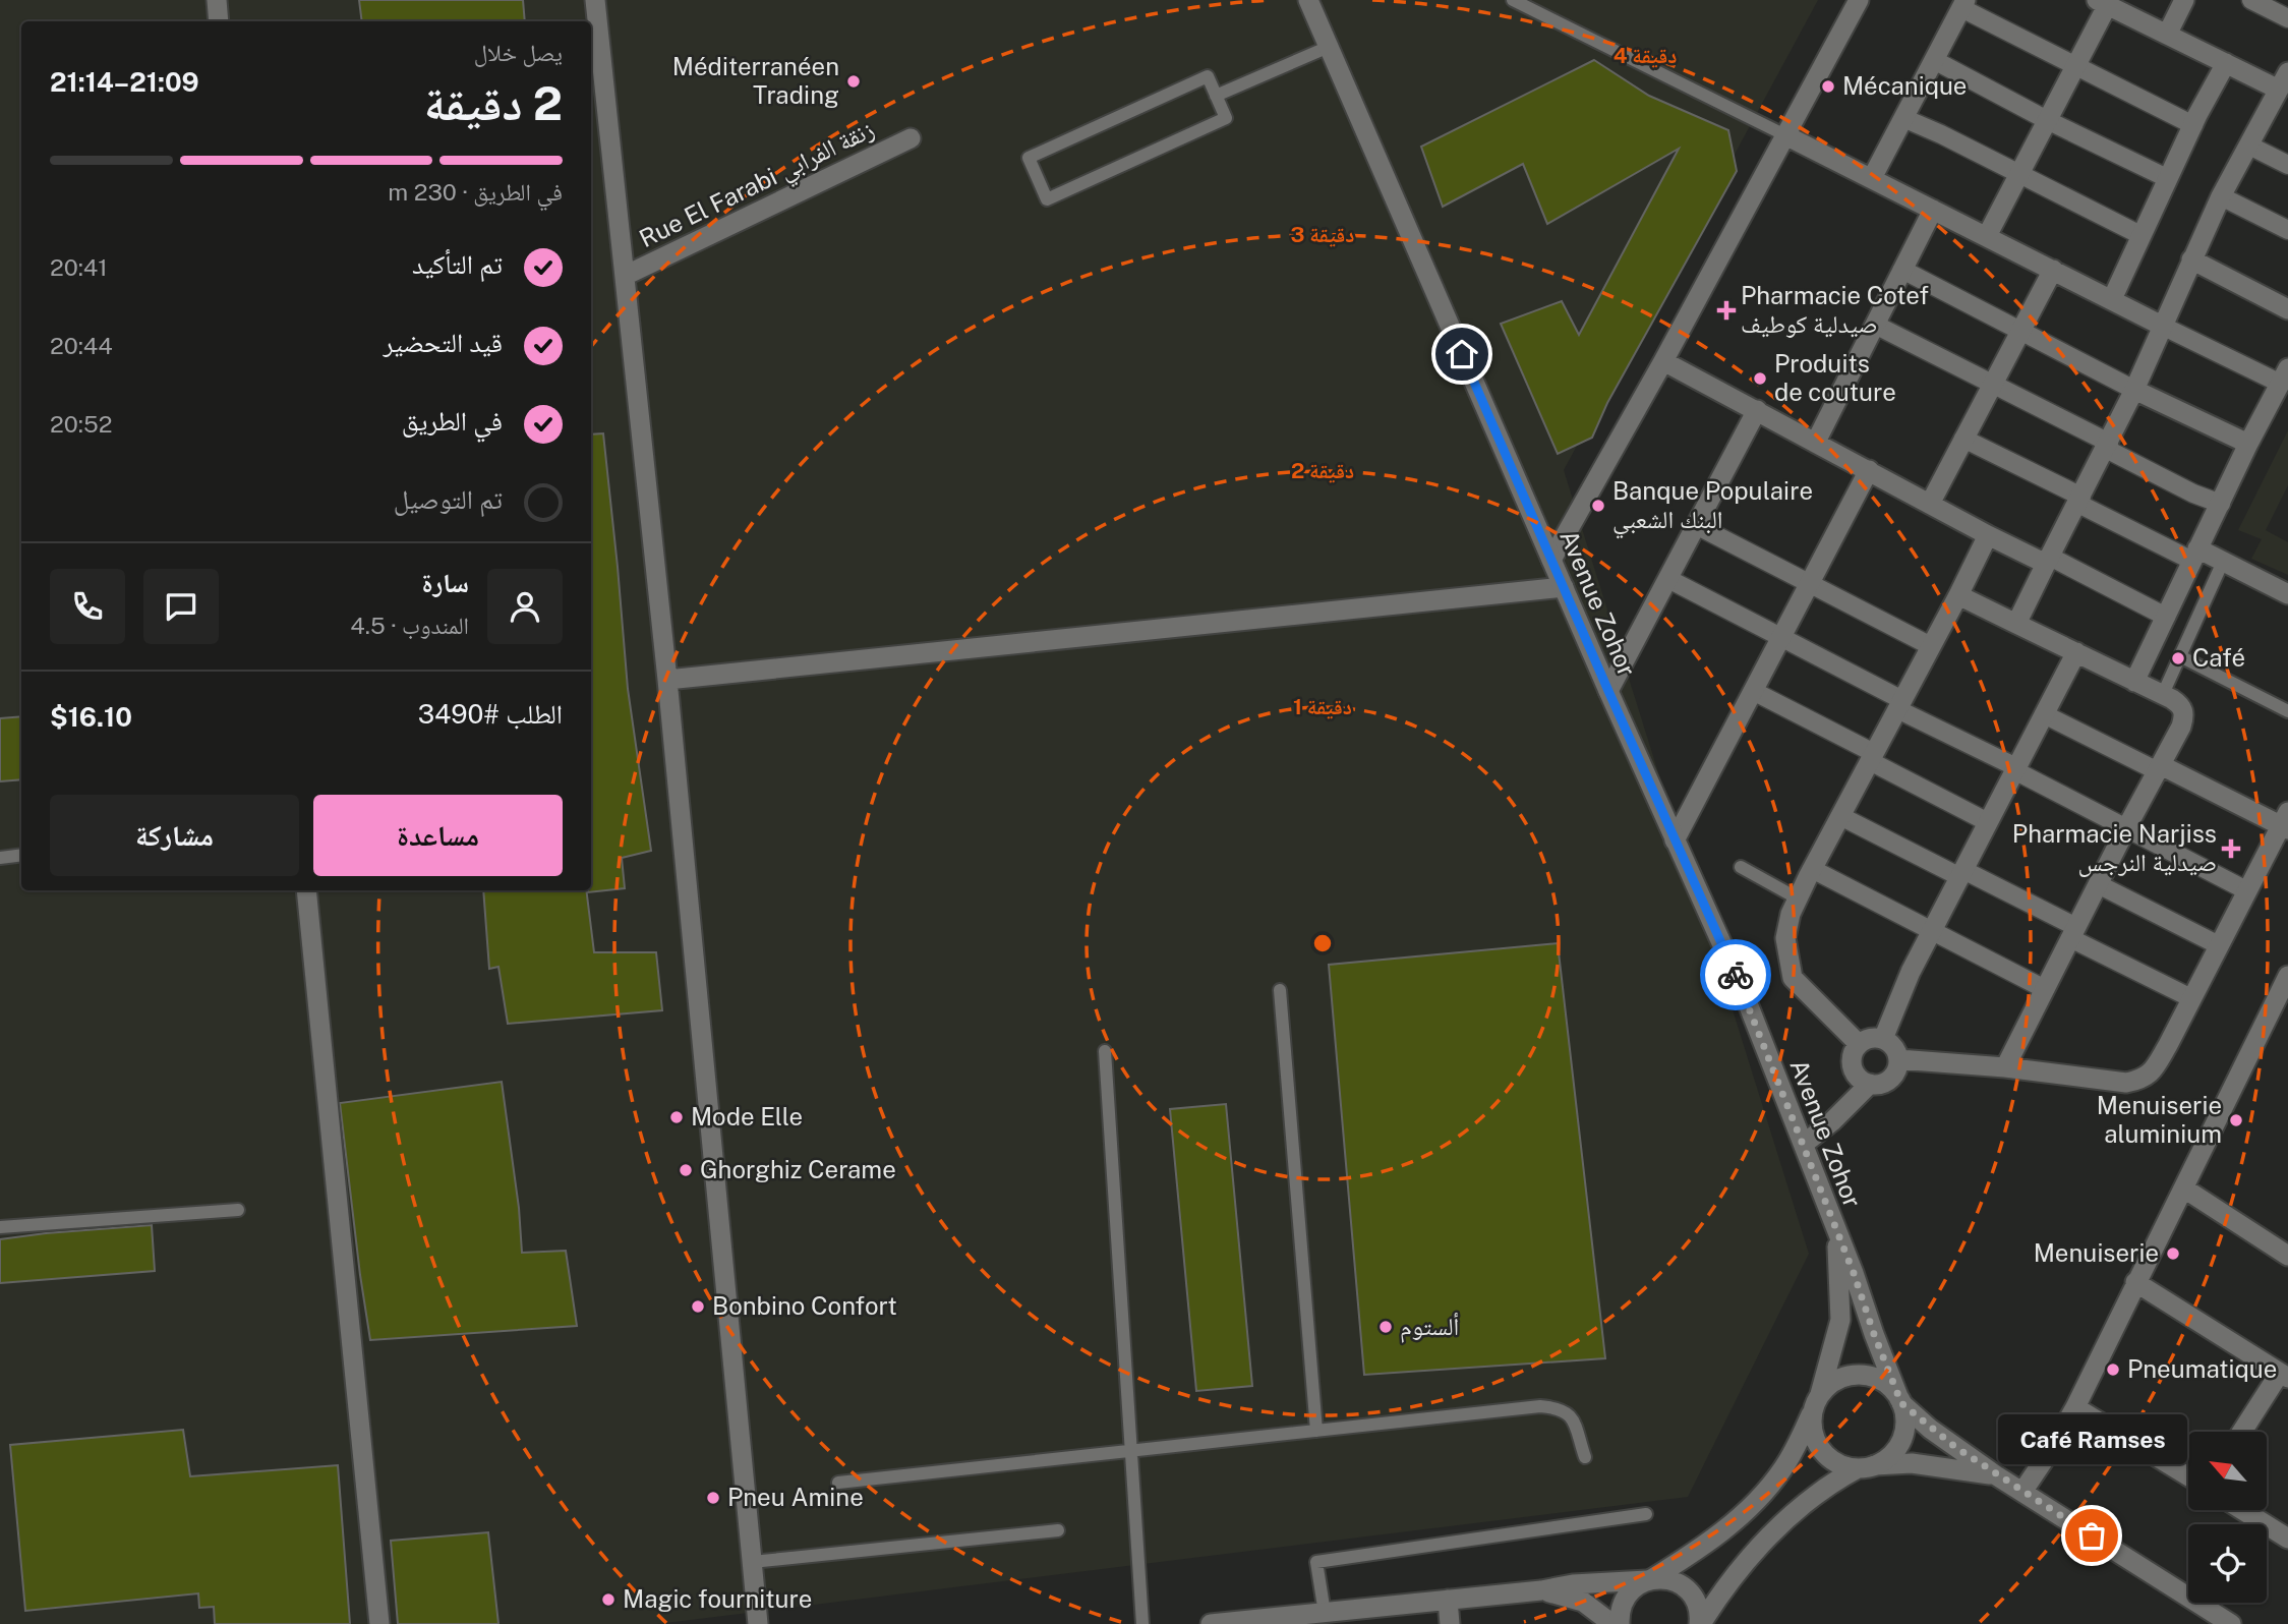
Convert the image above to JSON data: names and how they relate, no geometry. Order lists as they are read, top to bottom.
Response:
{
  "streets": {
    "street": ["Rue El Farabi زنقة الفرابي", "Avenue Zohor"]
  },
  "places": {
    "other": [
      "Méditerranéen Trading",
      "Mécanique",
      "Produits de couture",
      "Banque Populaire البنك الشعبي",
      "Café",
      "Mode Elle",
      "Menuiserie aluminium",
      "Ghorghiz Cerame",
      "Menuiserie",
      "Bonbino Confort",
      "ألستوم",
      "Pneumatique",
      "Pneu Amine",
      "Café Ramses",
      "Magic fourniture"
    ],
    "health": ["Pharmacie Cotef صيدلية كوطيف", "Pharmacie Narjiss صيدلية النرجس"]
  },
  "north": "top left",
  "page": {
    "heading": ["2 دقيقة", "يصل خلال", "21:09–21:14"],
    "panel": [
      "سارة",
      "المندوب · 4.5",
      "الطلب #3490",
      "$16.10"
    ],
    "bar": "في الطريق · 230 m",
    "list": [
      ["تم التأكيد", "20:41"],
      ["قيد التحضير", "20:44"],
      ["في الطريق", "20:52"],
      "تم التوصيل"
    ],
    "buttons": ["مساعدة", "مشاركة"],
    "bubble": "Café Ramses"
  },
  "rings": [
    "4 دقيقة",
    "3 دقيقة",
    "2 دقيقة",
    "1 دقيقة"
  ]
}
